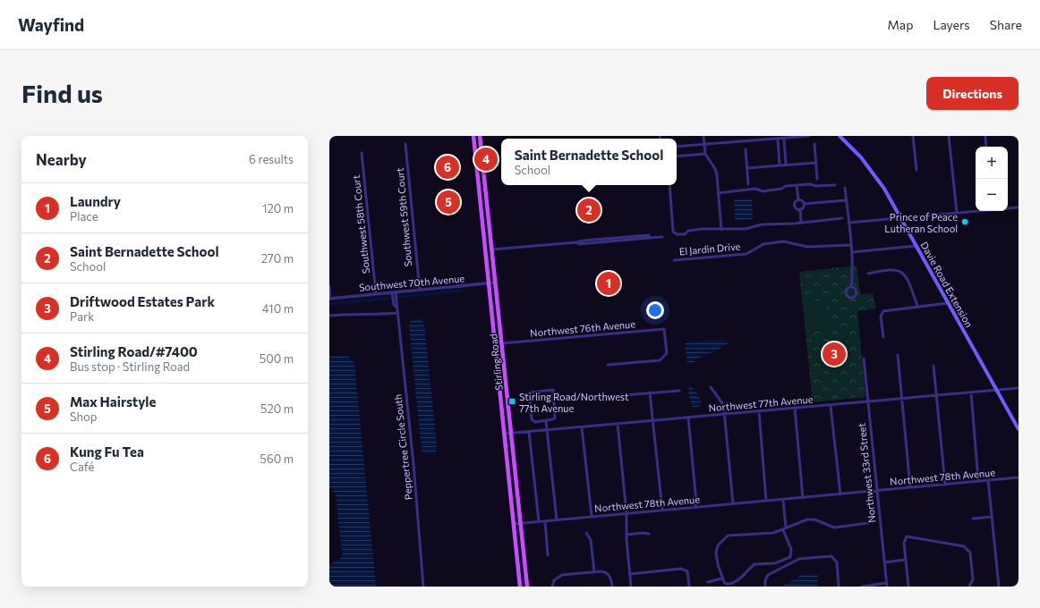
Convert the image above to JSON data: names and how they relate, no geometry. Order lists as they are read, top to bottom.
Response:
{
  "streets": {
    "main road": ["Davie Road Extension", "Stirling Road"],
    "street": [
      "Southwest 59th Court",
      "Southwest 58th Court",
      "El Jardin Drive",
      "Southwest 70th Avenue",
      "Northwest 76th Avenue",
      "Northwest 77th Avenue",
      "Peppertree Circle South",
      "Northwest 33rd Street",
      "Northwest 78th Avenue"
    ]
  },
  "crossings": [
    ["Southwest 59th Court", "Southwest 70th Avenue"],
    ["Southwest 58th Court", "Southwest 70th Avenue"],
    ["Southwest 70th Avenue", "Stirling Road"],
    ["Southwest 70th Avenue", "Peppertree Circle South"],
    ["Davie Road Extension", "Northwest 77th Avenue"],
    ["Northwest 76th Avenue", "Stirling Road"],
    ["Stirling Road", "Northwest 77th Avenue"],
    ["Stirling Road", "Northwest 78th Avenue"],
    ["Northwest 77th Avenue", "Northwest 33rd Street"],
    ["Northwest 33rd Street", "Northwest 78th Avenue"]
  ],
  "places": {
    "other": ["Prince of Peace Lutheran School"],
    "transit": ["Stirling Road/Northwest 77th Avenue"]
  },
  "page": {
    "header": "Wayfind",
    "nav": ["Map", "Layers", "Share"],
    "buttons": "Directions",
    "title": "Find us",
    "heading": ["Nearby", "6 results"],
    "popup": ["Saint Bernadette School", "School"],
    "pins": [
      "4",
      "6",
      "5",
      "2",
      "1",
      "3"
    ],
    "map_buttons": ["+", "−"],
    "list": [
      {
        "mark": "1",
        "name": "Laundry",
        "note": "Place",
        "value": "120 m"
      },
      {
        "mark": "2",
        "name": "Saint Bernadette School",
        "note": "School",
        "value": "270 m"
      },
      {
        "mark": "3",
        "name": "Driftwood Estates Park",
        "note": "Park",
        "value": "410 m"
      },
      {
        "mark": "4",
        "name": "Stirling Road/#7400",
        "note": "Bus stop · Stirling Road",
        "value": "500 m"
      },
      {
        "mark": "5",
        "name": "Max Hairstyle",
        "note": "Shop",
        "value": "520 m"
      },
      {
        "mark": "6",
        "name": "Kung Fu Tea",
        "note": "Café",
        "value": "560 m"
      }
    ]
  }
}
